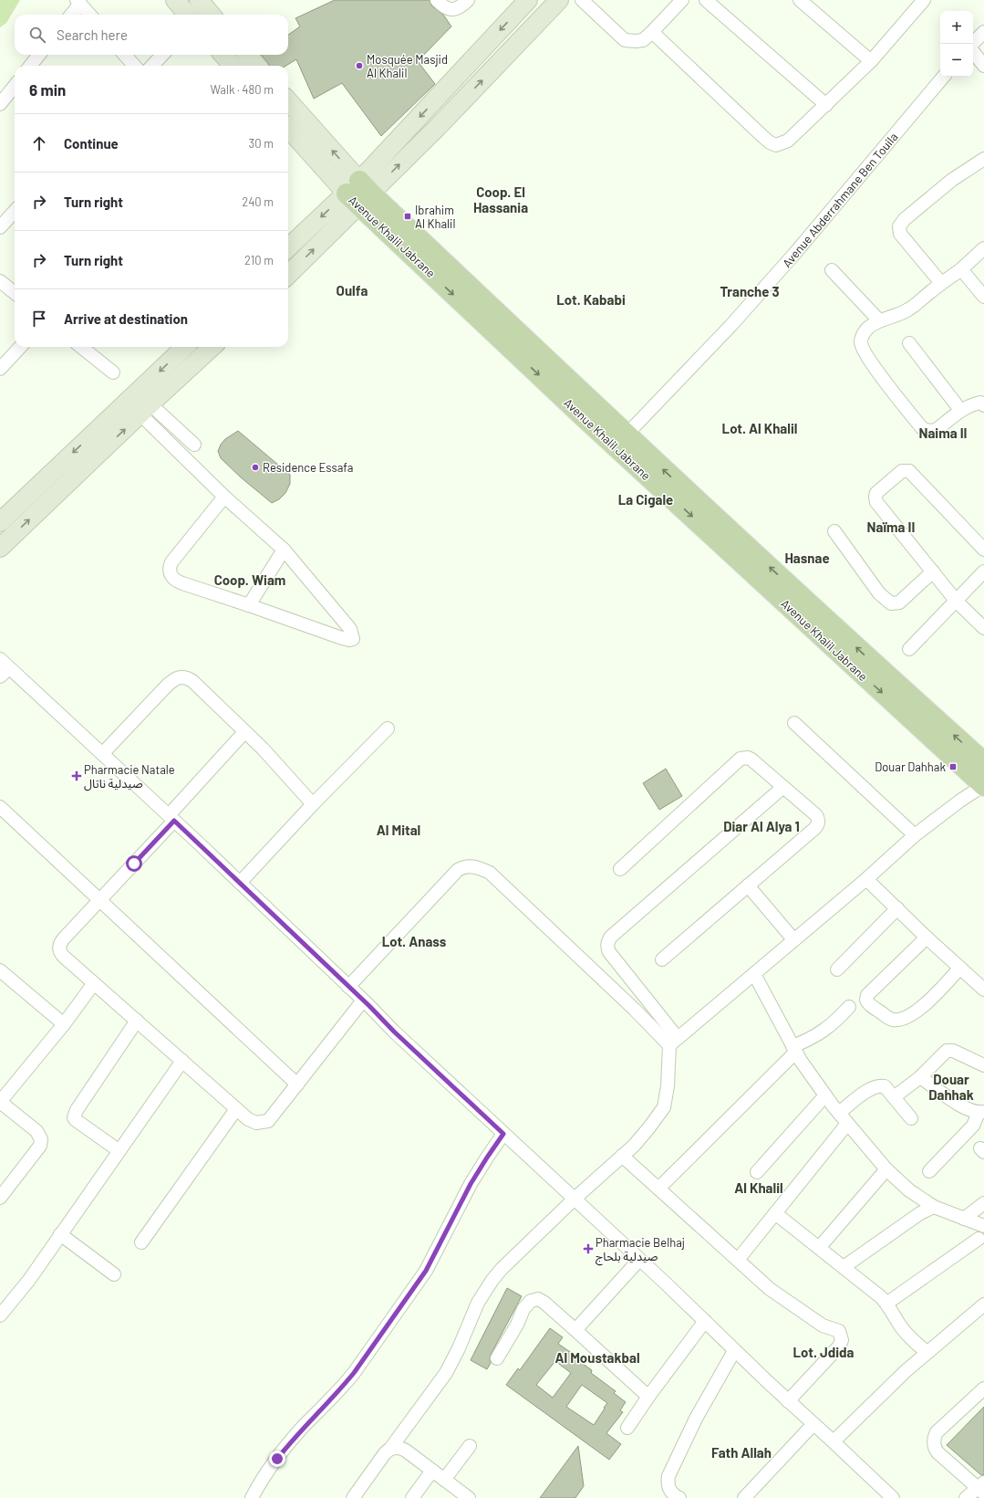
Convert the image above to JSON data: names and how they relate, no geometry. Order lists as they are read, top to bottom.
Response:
{
  "streets": {
    "main road": ["Avenue Khalil Jabrane"],
    "street": ["Avenue Abderrahmane Ben Touila"]
  },
  "crossings": [
    ["Avenue Abderrahmane Ben Touila", "Avenue Khalil Jabrane"]
  ],
  "districts": [
    "Coop. El Hassania",
    "Oulfa",
    "Tranche 3",
    "Lot. Kababi",
    "Lot. Al Khalil",
    "Naima II",
    "La Cigale",
    "Naïma II",
    "Hasnae",
    "Coop. Wiam",
    "Diar Al Alya 1",
    "Al Mital",
    "Lot. Anass",
    "Douar Dahhak",
    "Al Khalil",
    "Lot. Jdida",
    "Al Moustakbal",
    "Fath Allah"
  ],
  "places": {
    "other": ["Mosquée Masjid Al Khalil", "Residence Essafa"],
    "transit": ["Ibrahim Al Khalil", "Douar Dahhak"],
    "health": ["Pharmacie Natale صيدلية ناتال", "Pharmacie Belhaj صيدلية بلحاج"]
  },
  "page": {
    "map_buttons": ["+", "−"],
    "search": "Search here",
    "heading": ["6 min", "Walk · 480 m"],
    "list": [
      ["Continue", "30 m"],
      ["Turn right", "240 m"],
      ["Turn right", "210 m"],
      "Arrive at destination"
    ]
  }
}
